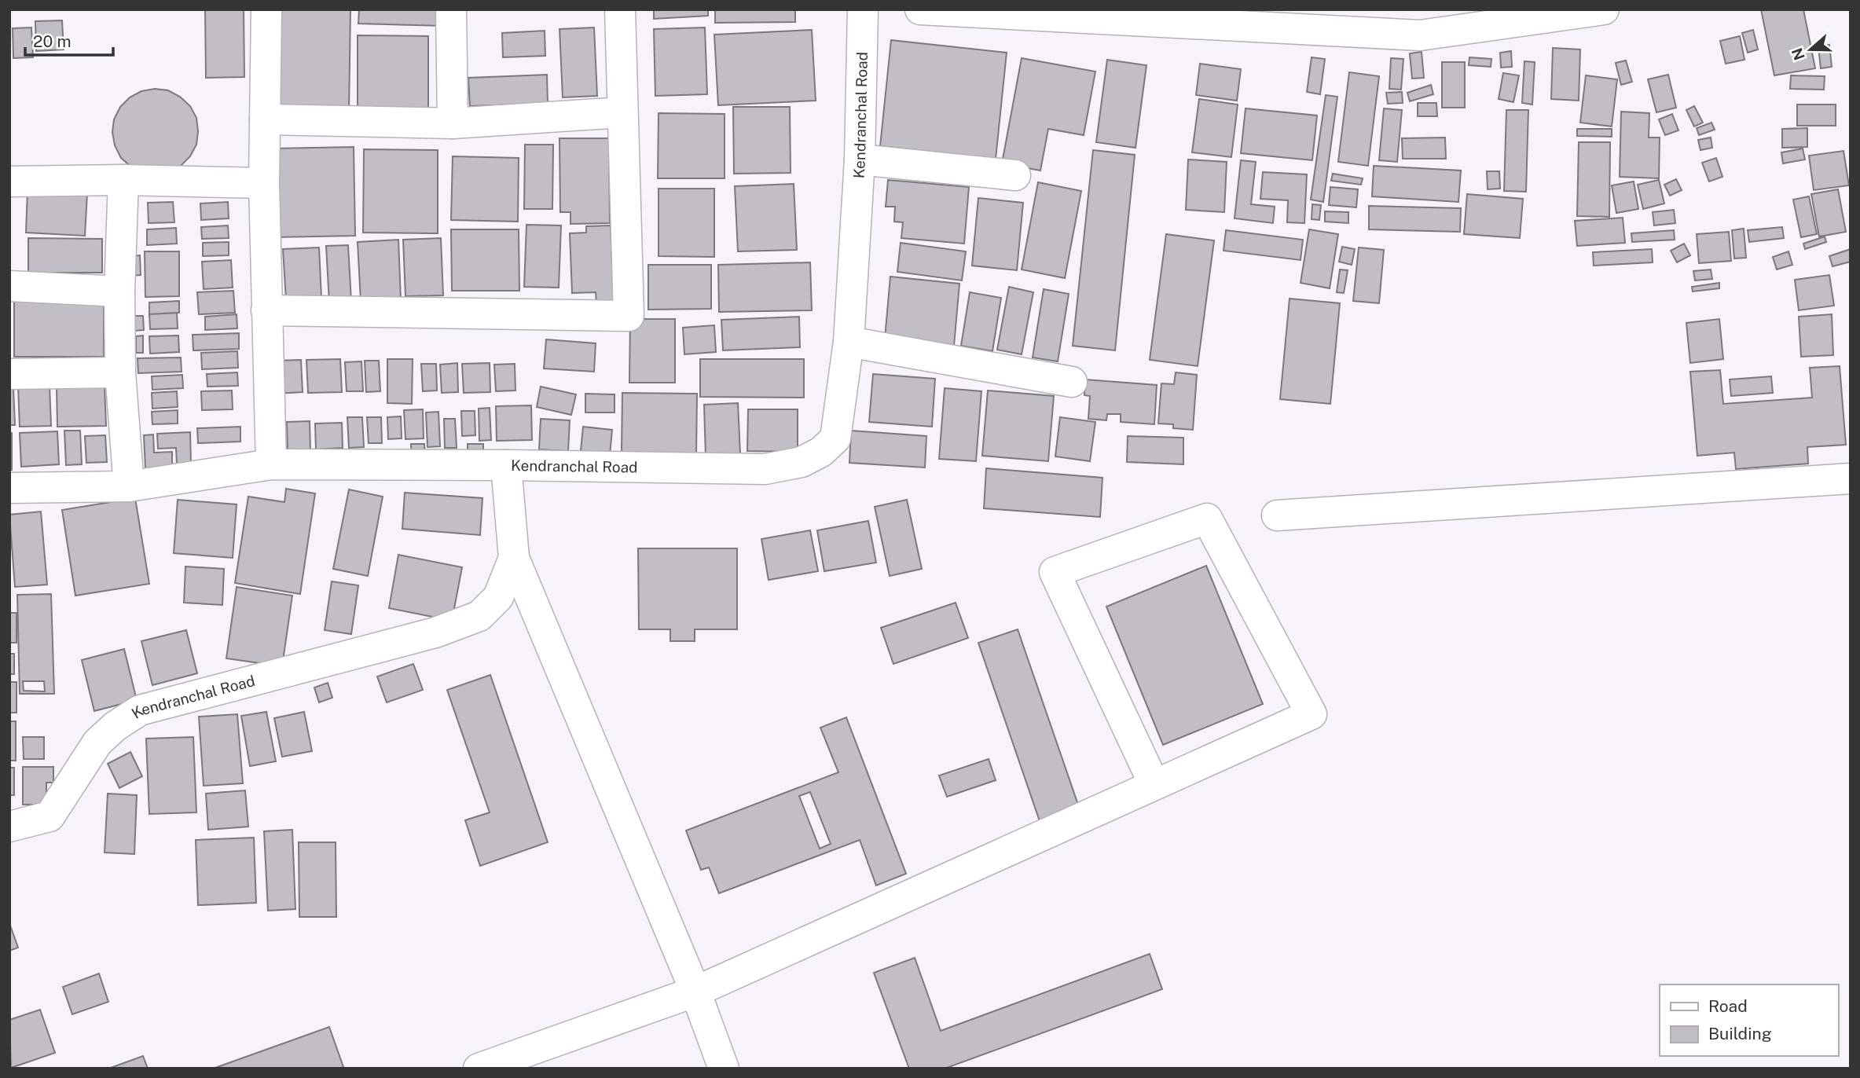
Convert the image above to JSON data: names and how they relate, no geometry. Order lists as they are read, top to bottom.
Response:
{
  "streets": {
    "street": ["Kendranchal Road"]
  },
  "legend": ["Road", "Building"],
  "scale_bar": "20 m",
  "north": "left"
}
